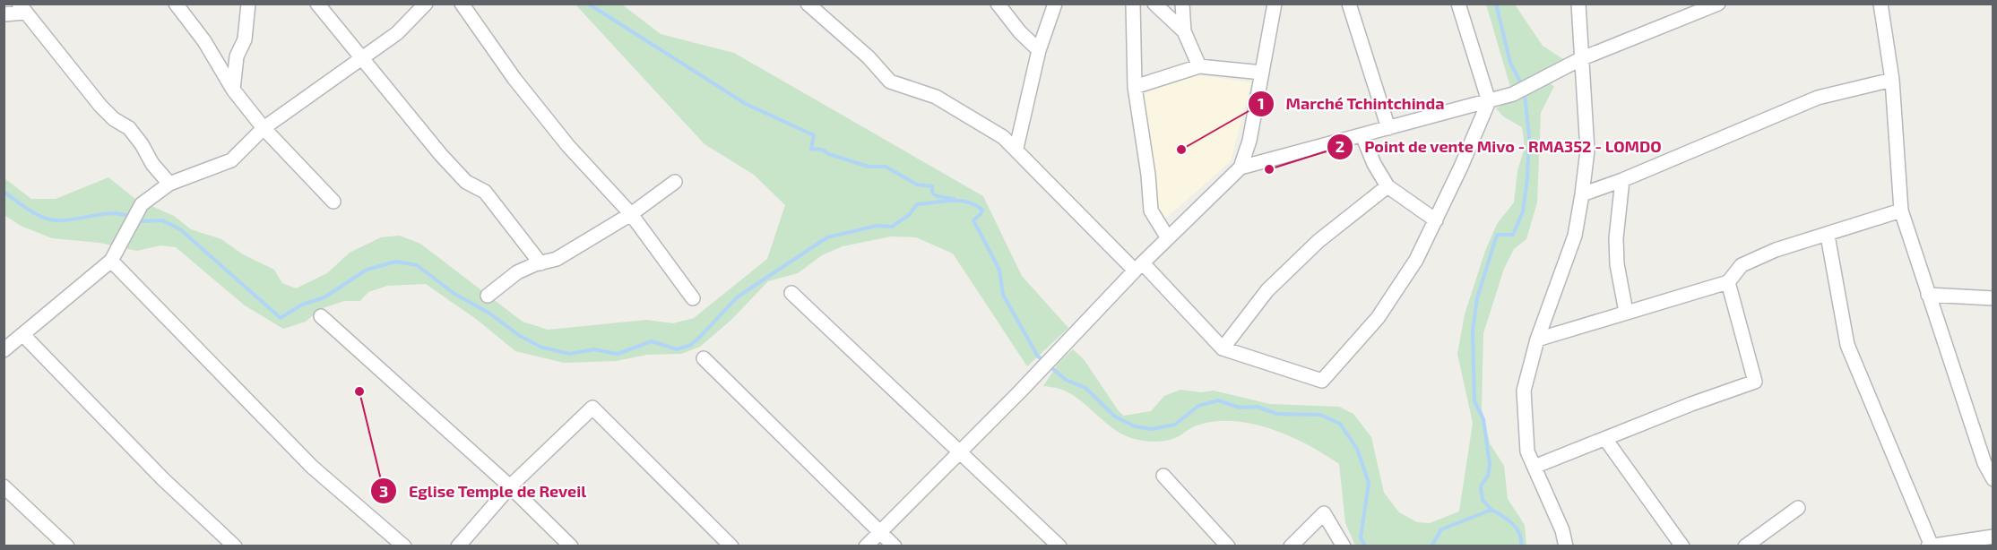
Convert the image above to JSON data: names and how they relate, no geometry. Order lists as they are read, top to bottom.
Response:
{
  "places": ["Marché Tchintchinda", "Point de vente Mivo - RMA352 - LOMDO", "Eglise Temple de Reveil"]
}
